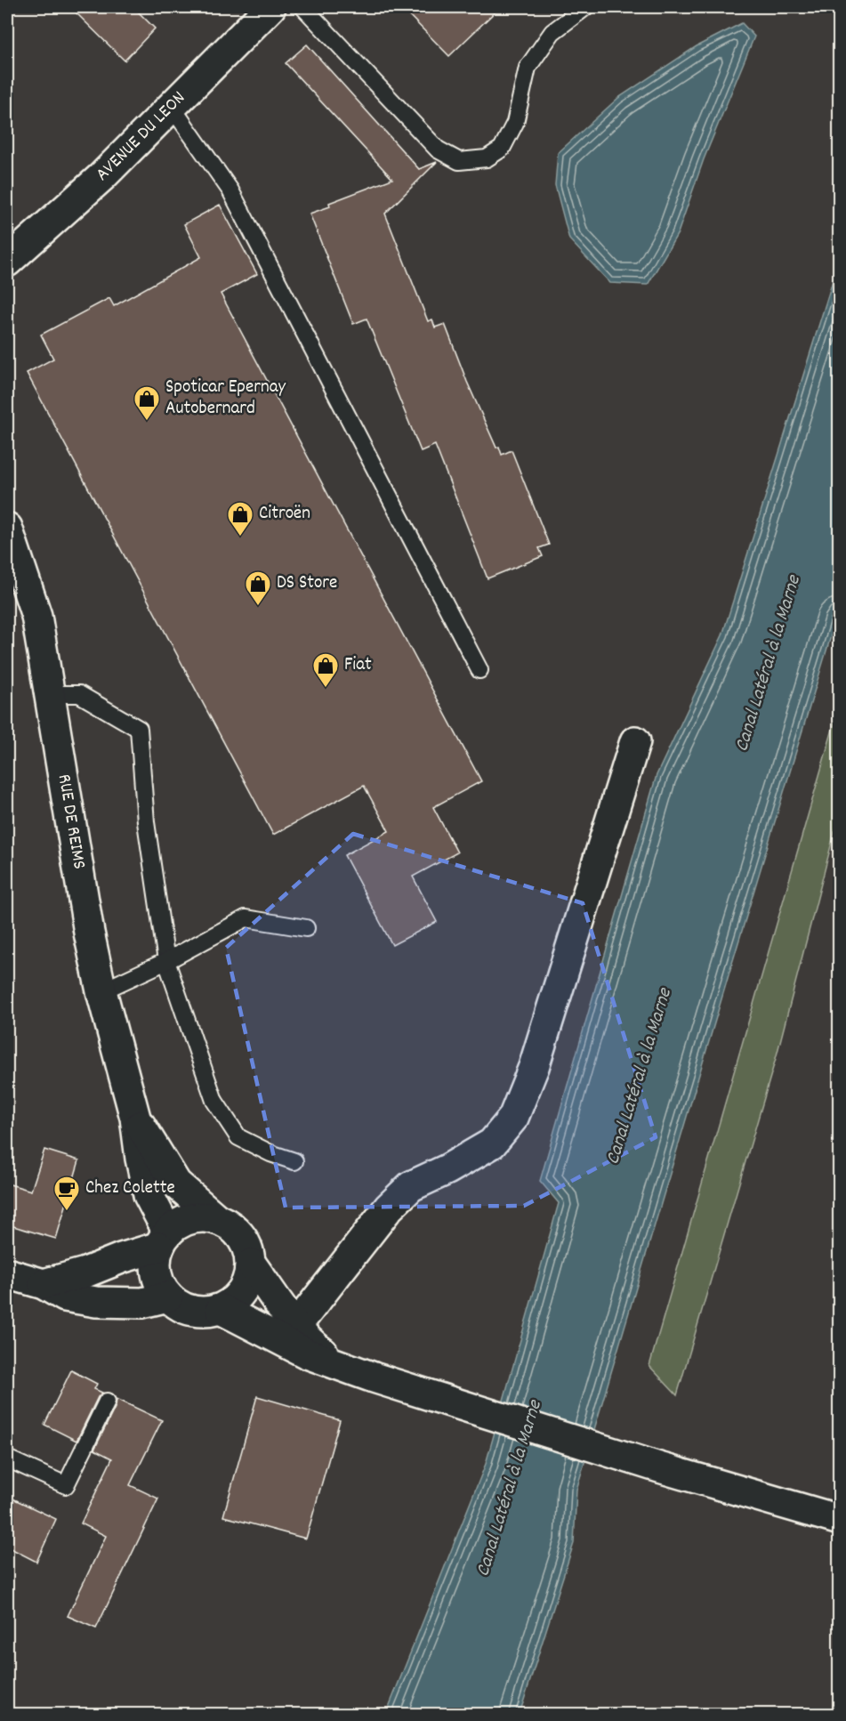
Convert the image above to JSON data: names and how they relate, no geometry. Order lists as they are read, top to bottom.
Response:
{
  "streets": {
    "main road": ["AVENUE DU LEON", "RUE DE REIMS"]
  },
  "water": ["Canal Latéral à la Marne"],
  "places": {
    "shop": [
      "Spoticar Epernay Autobernard",
      "Citroën",
      "DS Store",
      "Fiat"
    ],
    "cafe": ["Chez Colette"]
  }
}
